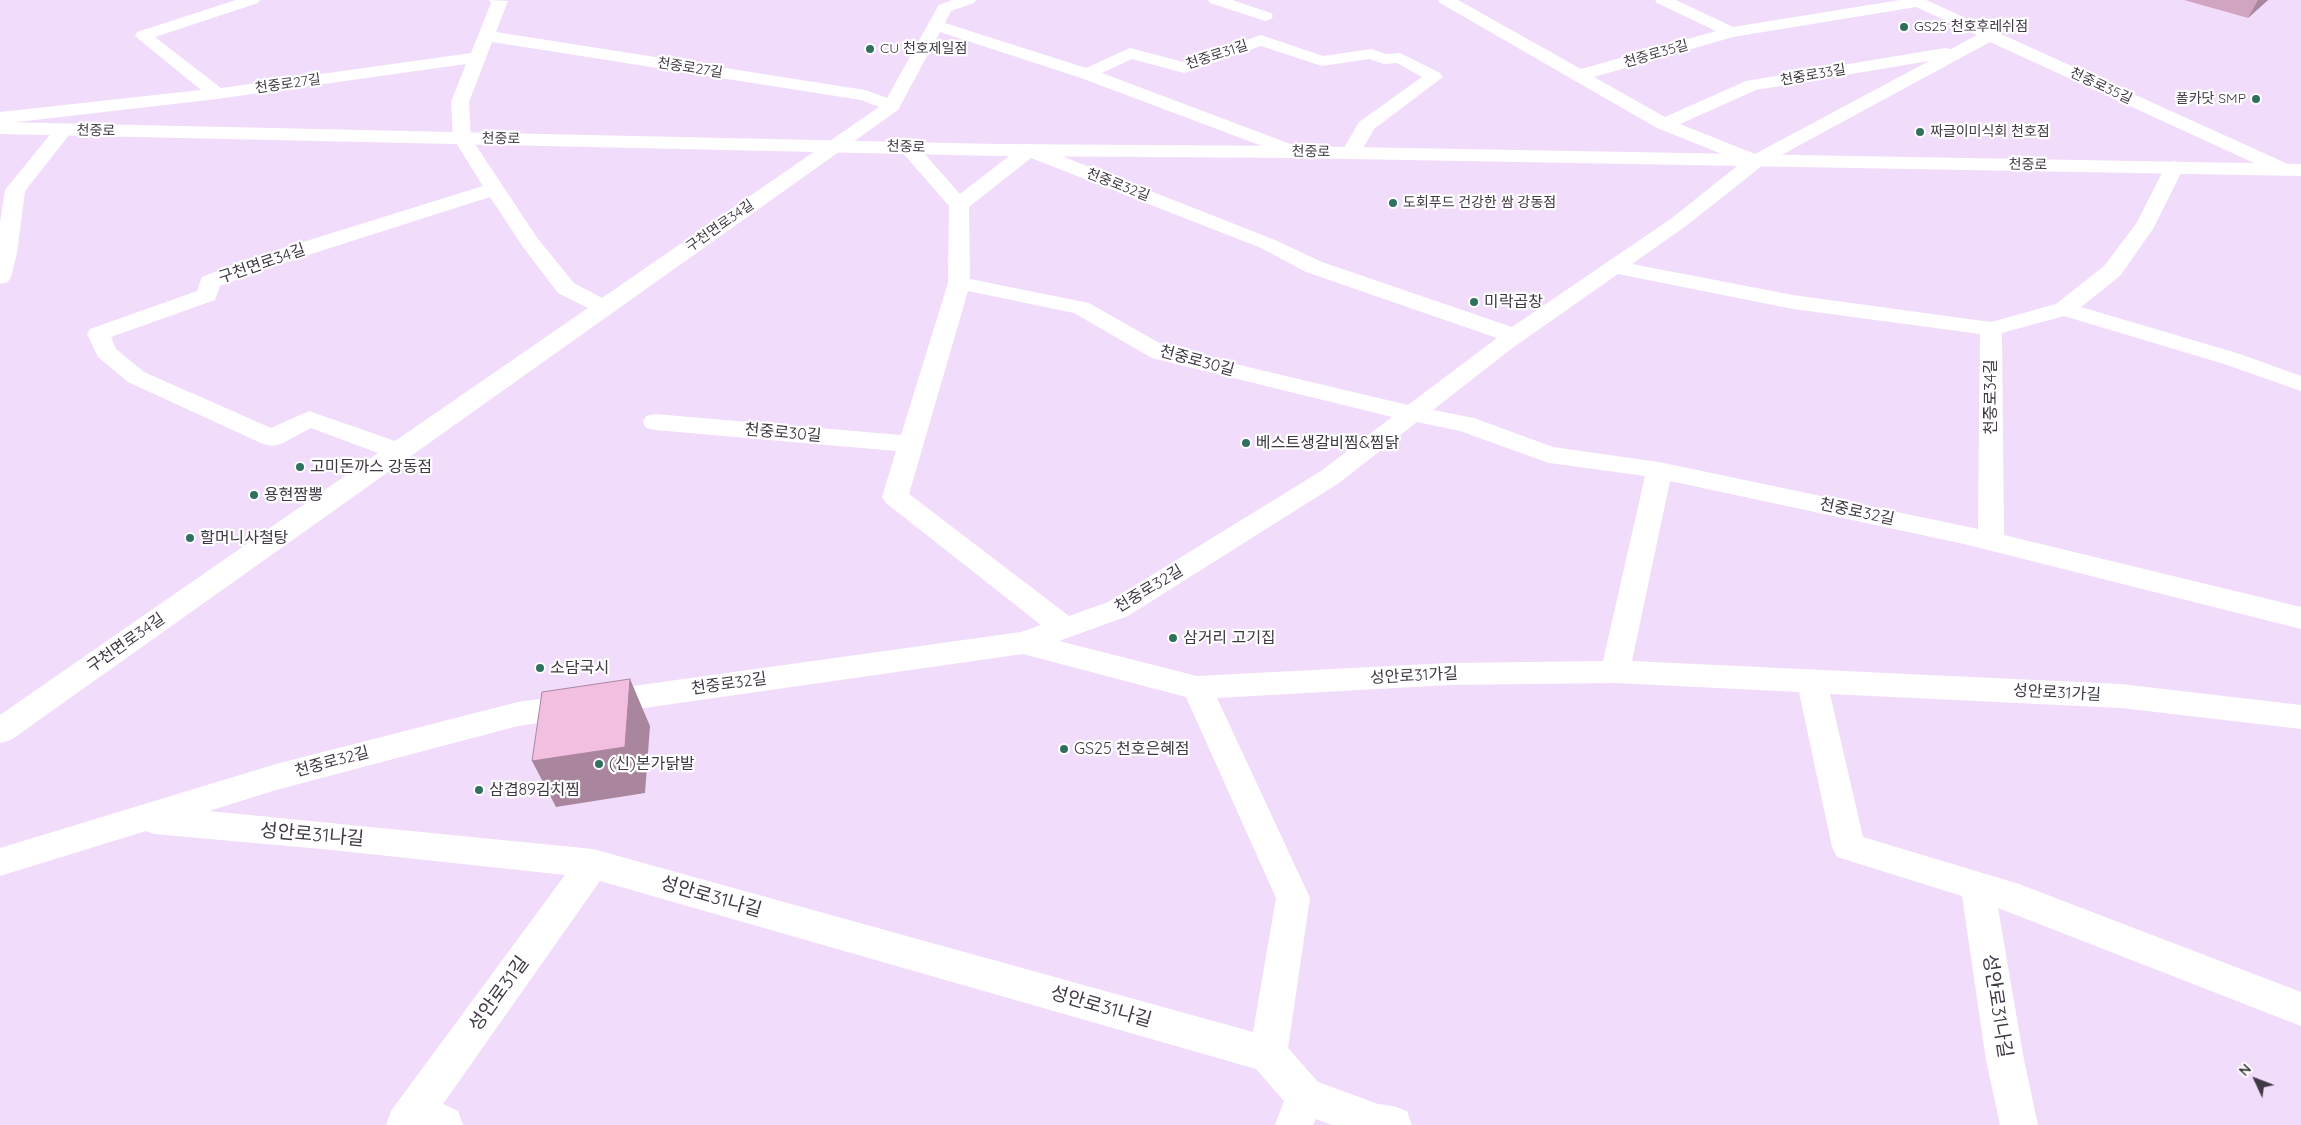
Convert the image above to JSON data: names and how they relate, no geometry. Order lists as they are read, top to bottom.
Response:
{
  "streets": {
    "street": [
      "천중로35길",
      "천중로31길",
      "천중로27길",
      "천중로33길",
      "천중로",
      "천중로32길",
      "구천면로34길",
      "천중로30길",
      "천중로34길",
      "성안로31가길",
      "성안로31나길",
      "성안로31길"
    ]
  },
  "crossings": [
    ["천중로35길", "천중로"],
    ["천중로31길", "천중로"],
    ["천중로27길", "구천면로34길"],
    ["천중로33길", "천중로"],
    ["천중로", "천중로32길"],
    ["천중로", "구천면로34길"],
    ["천중로32길", "천중로30길"],
    ["천중로32길", "천중로34길"],
    ["천중로32길", "성안로31가길"],
    ["천중로32길", "성안로31나길"],
    ["성안로31나길", "성안로31길"]
  ],
  "places": [
    "GS25 천호후레쉬점",
    "CU 천호제일점",
    "폴카닷 SMP",
    "짜글이미식회 천호점",
    "도회푸드 건강한 쌈 강동점",
    "미락곱창",
    "베스트생갈비찜&찜닭",
    "고미돈까스 강동점",
    "용현짬뽕",
    "할머니사철탕",
    "삼거리 고기집",
    "소담국시",
    "GS25 천호은혜점",
    "(신)본가닭발",
    "삼겹89김치찜"
  ],
  "north": "top left"
}
